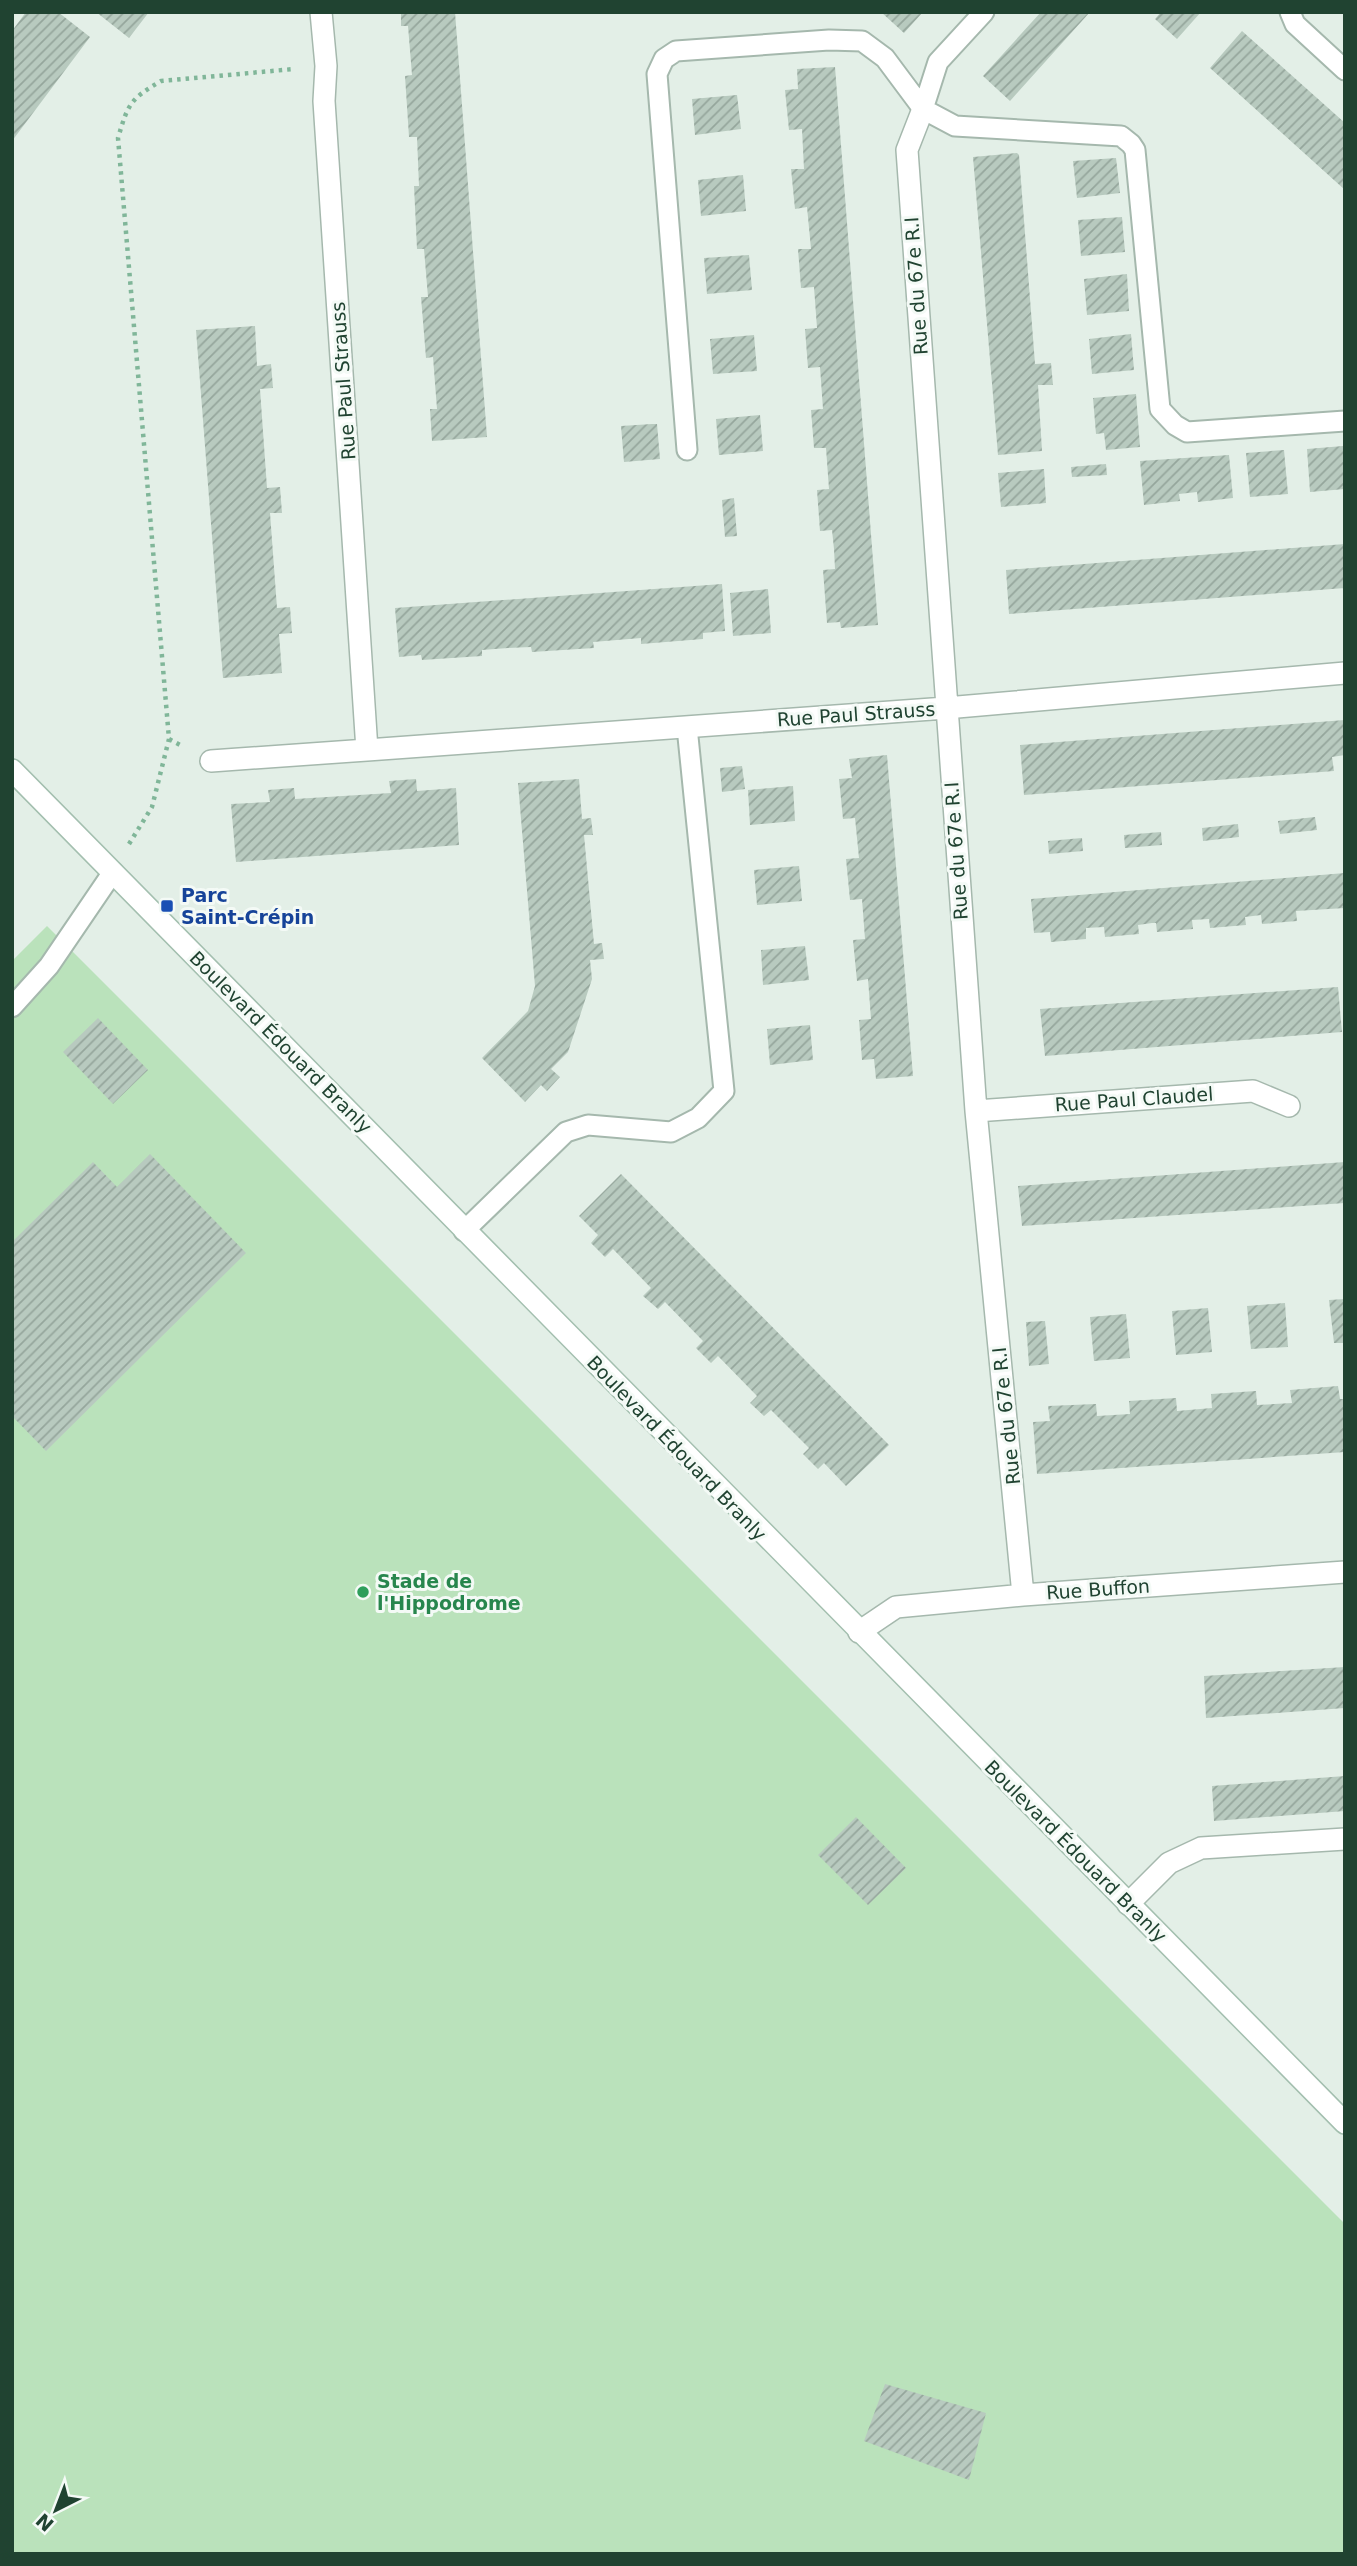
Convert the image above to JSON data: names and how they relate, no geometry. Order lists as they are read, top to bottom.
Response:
{
  "streets": {
    "street": [
      "Rue du 67e R.I",
      "Rue Paul Strauss",
      "Boulevard Édouard Branly",
      "Rue Paul Claudel",
      "Rue Buffon"
    ]
  },
  "crossings": [
    ["Rue du 67e R.I", "Rue Paul Strauss"],
    ["Rue du 67e R.I", "Rue Paul Claudel"],
    ["Rue du 67e R.I", "Rue Buffon"],
    ["Boulevard Édouard Branly", "Rue Buffon"]
  ],
  "places": {
    "transit": ["Parc Saint-Crépin"],
    "other": ["Stade de l'Hippodrome"]
  },
  "north": "bottom left"
}
